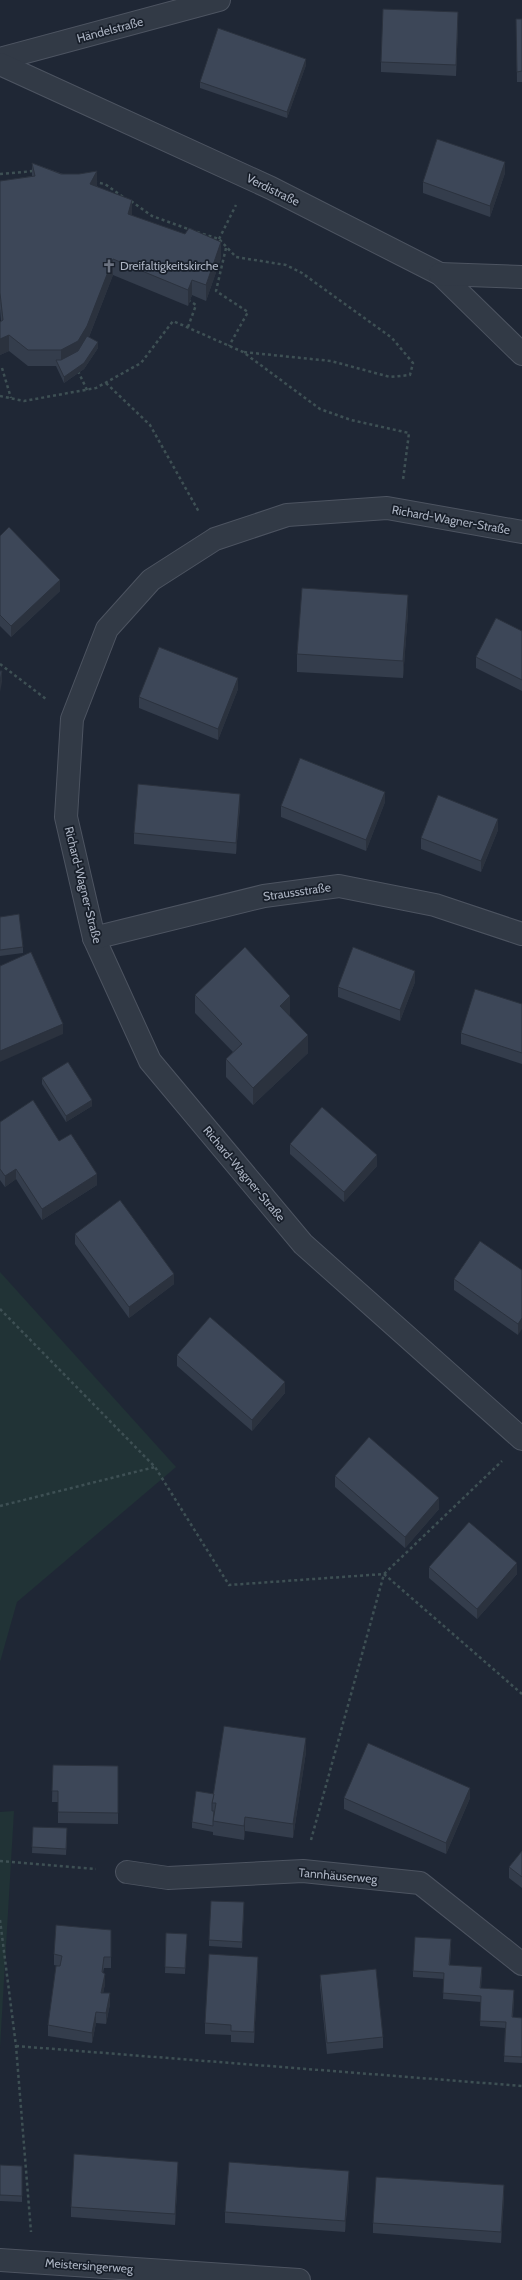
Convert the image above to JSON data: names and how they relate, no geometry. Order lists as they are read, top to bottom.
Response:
{
  "streets": {
    "street": [
      "Händelstraße",
      "Verdistraße",
      "Richard-Wagner-Straße",
      "Straussstraße",
      "Tannhäuserweg",
      "Meistersingerweg"
    ]
  },
  "crossings": [
    ["Richard-Wagner-Straße", "Straussstraße"]
  ],
  "places": {
    "church": ["Dreifaltigkeitskirche"]
  }
}
